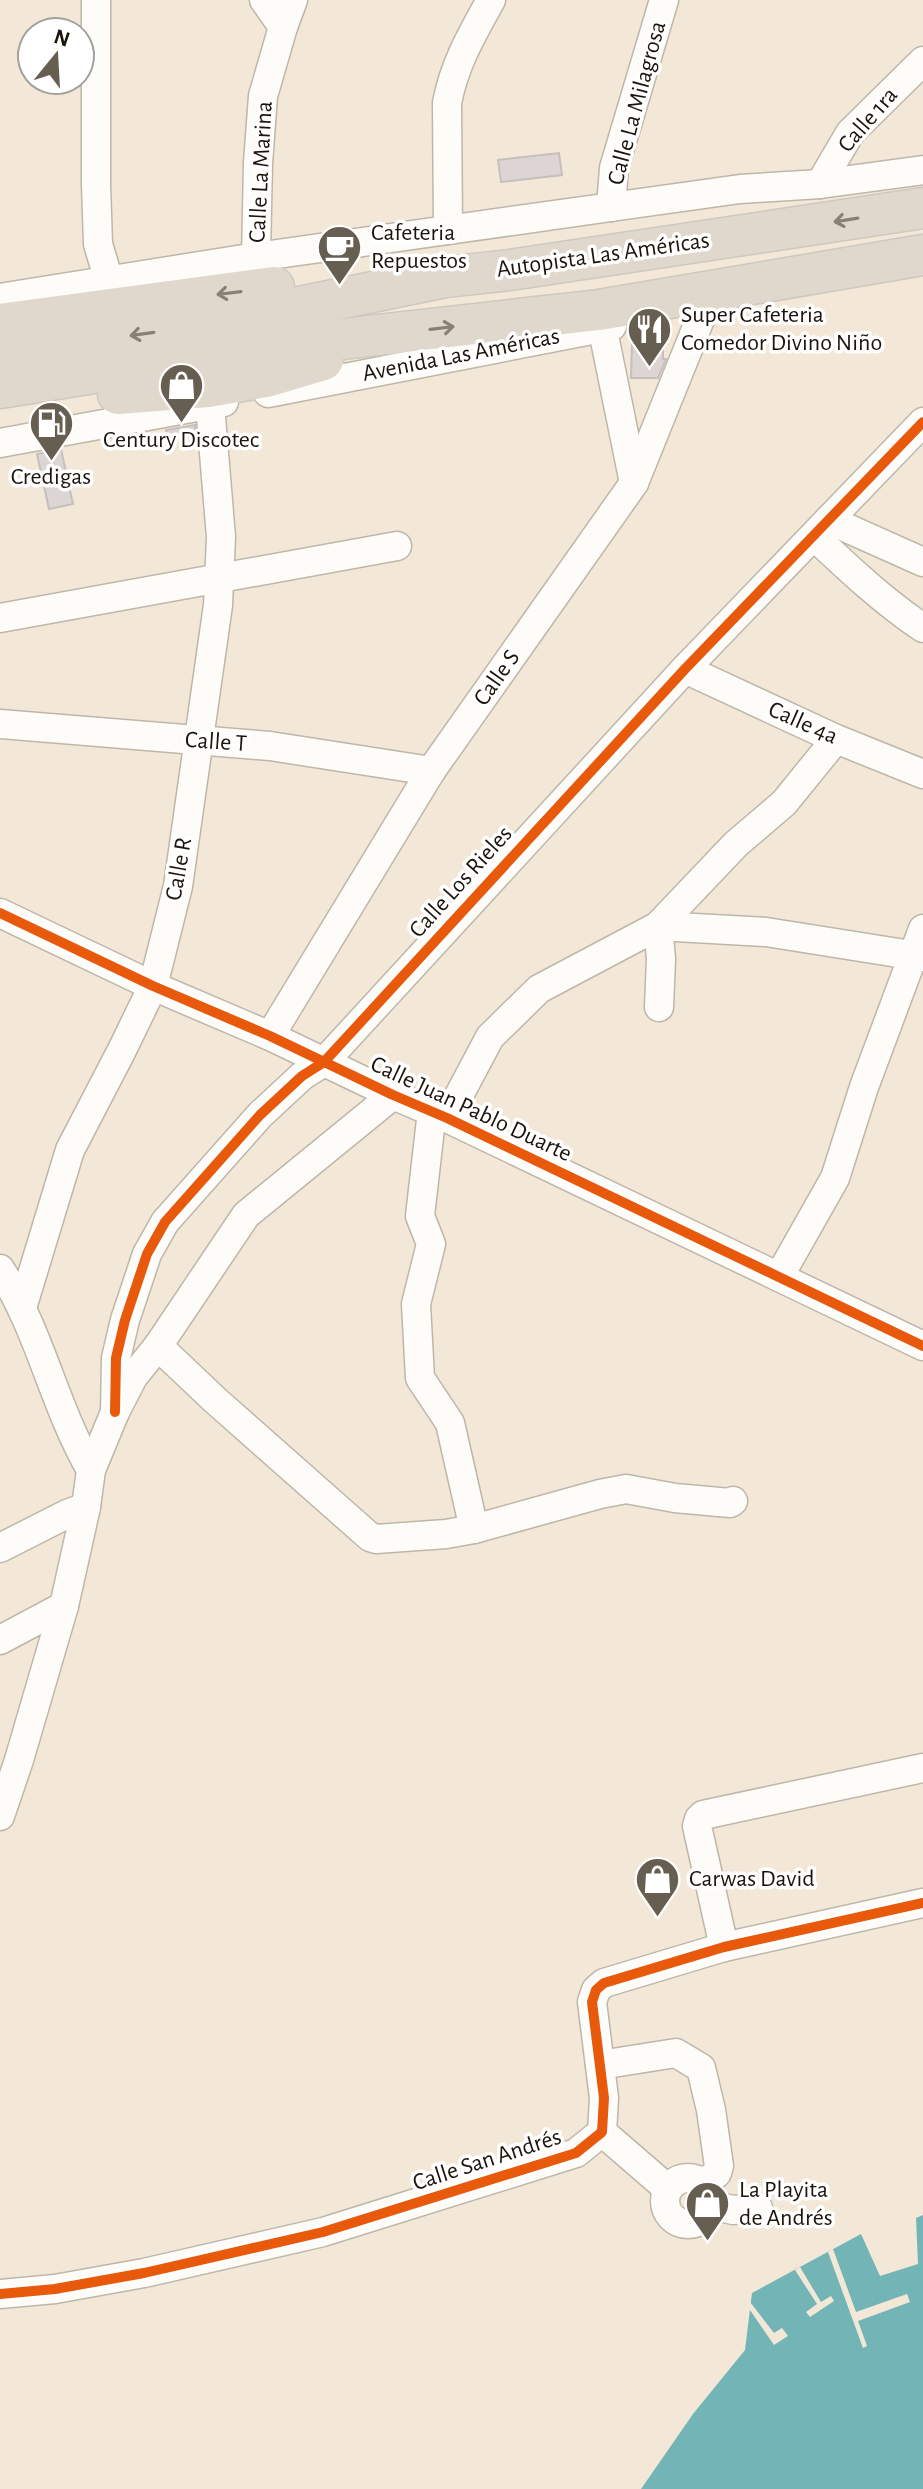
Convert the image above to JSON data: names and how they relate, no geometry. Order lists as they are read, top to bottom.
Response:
{
  "streets": {
    "highway": ["Autopista Las Américas"],
    "street": [
      "Calle La Milagrosa",
      "Calle 1ra",
      "Calle La Marina",
      "Avenida Las Américas",
      "Calle S",
      "Calle 4a",
      "Calle T",
      "Calle R",
      "Calle Los Rieles",
      "Calle Juan Pablo Duarte",
      "Calle San Andrés"
    ]
  },
  "crossings": [
    ["Autopista Las Américas", "Avenida Las Américas"],
    ["Avenida Las Américas", "Calle S"],
    ["Avenida Las Américas", "Calle R"],
    ["Calle S", "Calle T"],
    ["Calle S", "Calle Juan Pablo Duarte"],
    ["Calle 4a", "Calle Los Rieles"],
    ["Calle T", "Calle R"],
    ["Calle R", "Calle Juan Pablo Duarte"],
    ["Calle Los Rieles", "Calle Juan Pablo Duarte"]
  ],
  "places": {
    "cafe": ["Cafeteria Repuestos"],
    "restaurant": ["Super Cafeteria Comedor Divino Niño"],
    "shop": ["Century Discotec", "Carwas David", "La Playita de Andrés"],
    "fuel station": ["Credigas"]
  },
  "north": "top"
}
